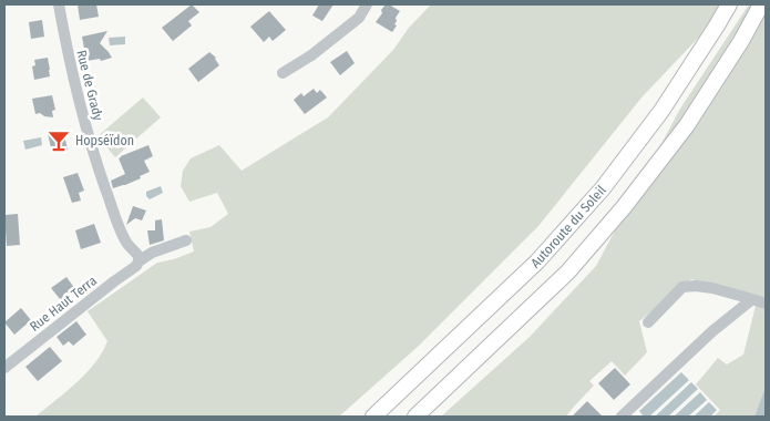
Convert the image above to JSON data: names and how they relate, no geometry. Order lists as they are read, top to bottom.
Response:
{
  "streets": {
    "highway": ["Autoroute du Soleil"],
    "street": ["Rue de Grady", "Rue Haut Terra"]
  },
  "crossings": [
    ["Rue de Grady", "Rue Haut Terra"]
  ],
  "places": {
    "bar": ["Hopséïdon"]
  }
}
